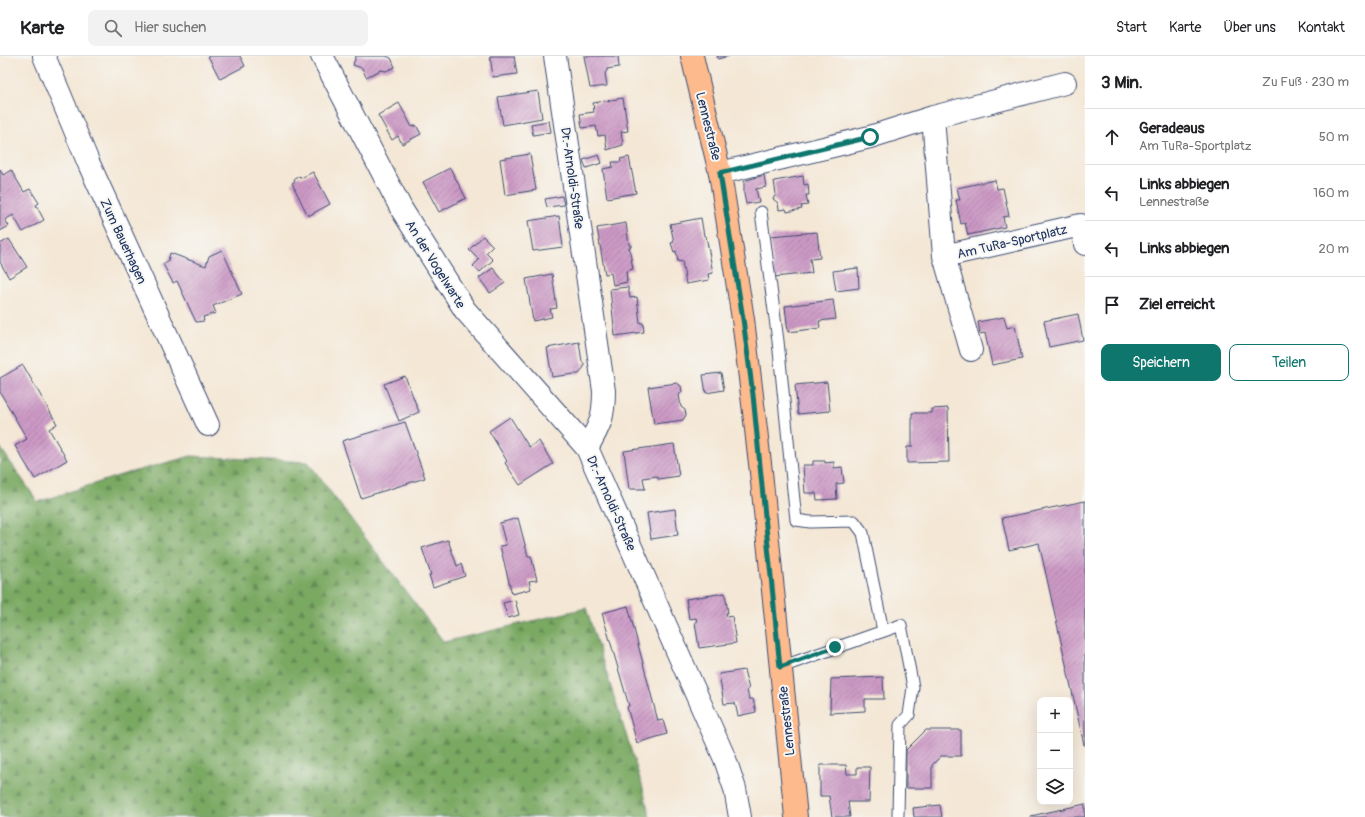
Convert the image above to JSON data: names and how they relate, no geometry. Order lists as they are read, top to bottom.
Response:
{
  "streets": {
    "main road": ["Lennestraße"],
    "street": [
      "Dr.-Arnoldi-Straße",
      "Zum Bauerhagen",
      "Am TuRa-Sportplatz",
      "An der Vogelwarte"
    ]
  },
  "crossings": [
    ["Dr.-Arnoldi-Straße", "An der Vogelwarte"]
  ],
  "page": {
    "header": "Karte",
    "search": "Hier suchen",
    "nav": [
      "Start",
      "Karte",
      "Über uns",
      "Kontakt"
    ],
    "heading": ["3 Min.", "Zu Fuß · 230 m"],
    "list": [
      ["Geradeaus", "Am TuRa-Sportplatz", "50 m"],
      ["Links abbiegen", "Lennestraße", "160 m"],
      ["Links abbiegen", "20 m"],
      "Ziel erreicht"
    ],
    "buttons": ["Speichern", "Teilen"],
    "map_buttons": ["+", "−"]
  }
}
